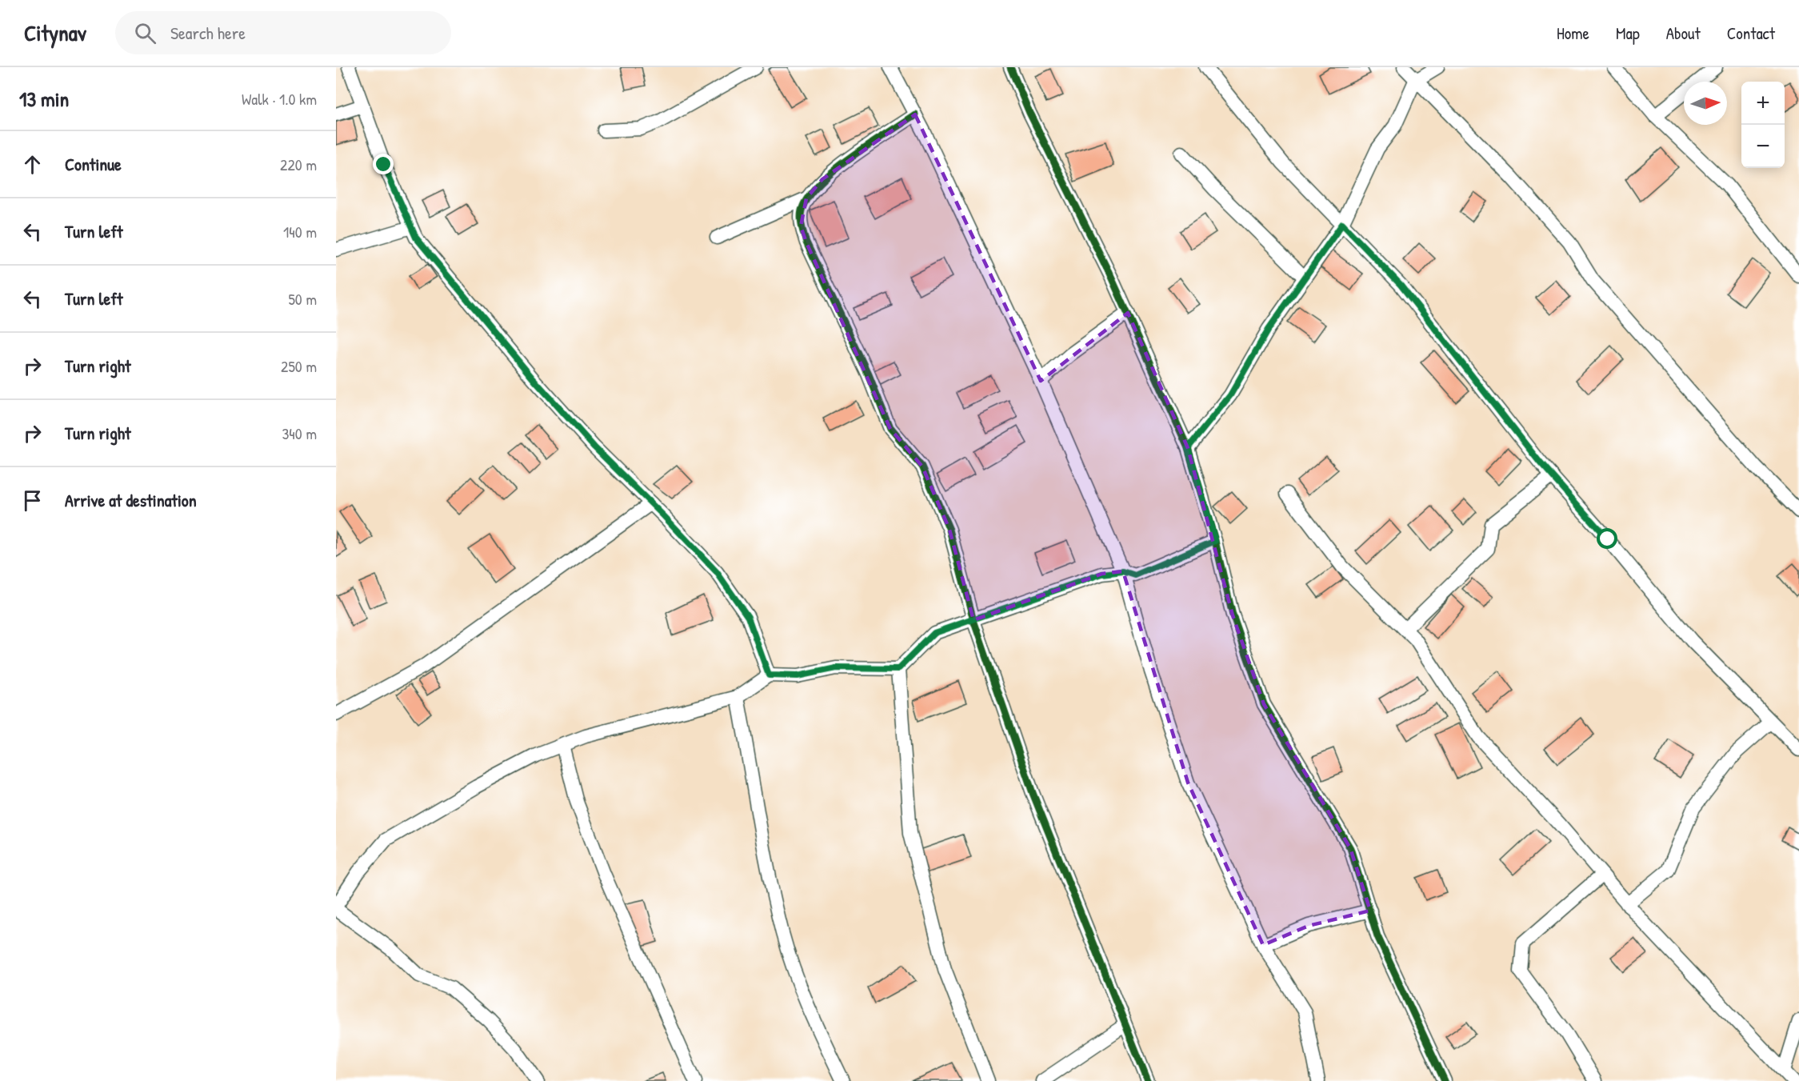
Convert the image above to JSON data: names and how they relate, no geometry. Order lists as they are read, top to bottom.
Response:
{
  "north": "right",
  "page": {
    "header": "Citynav",
    "search": "Search here",
    "nav": [
      "Home",
      "Map",
      "About",
      "Contact"
    ],
    "heading": ["13 min", "Walk · 1.0 km"],
    "map_buttons": ["+", "−"],
    "list": [
      ["Continue", "220 m"],
      ["Turn left", "140 m"],
      ["Turn left", "50 m"],
      ["Turn right", "250 m"],
      ["Turn right", "340 m"],
      "Arrive at destination"
    ]
  }
}
